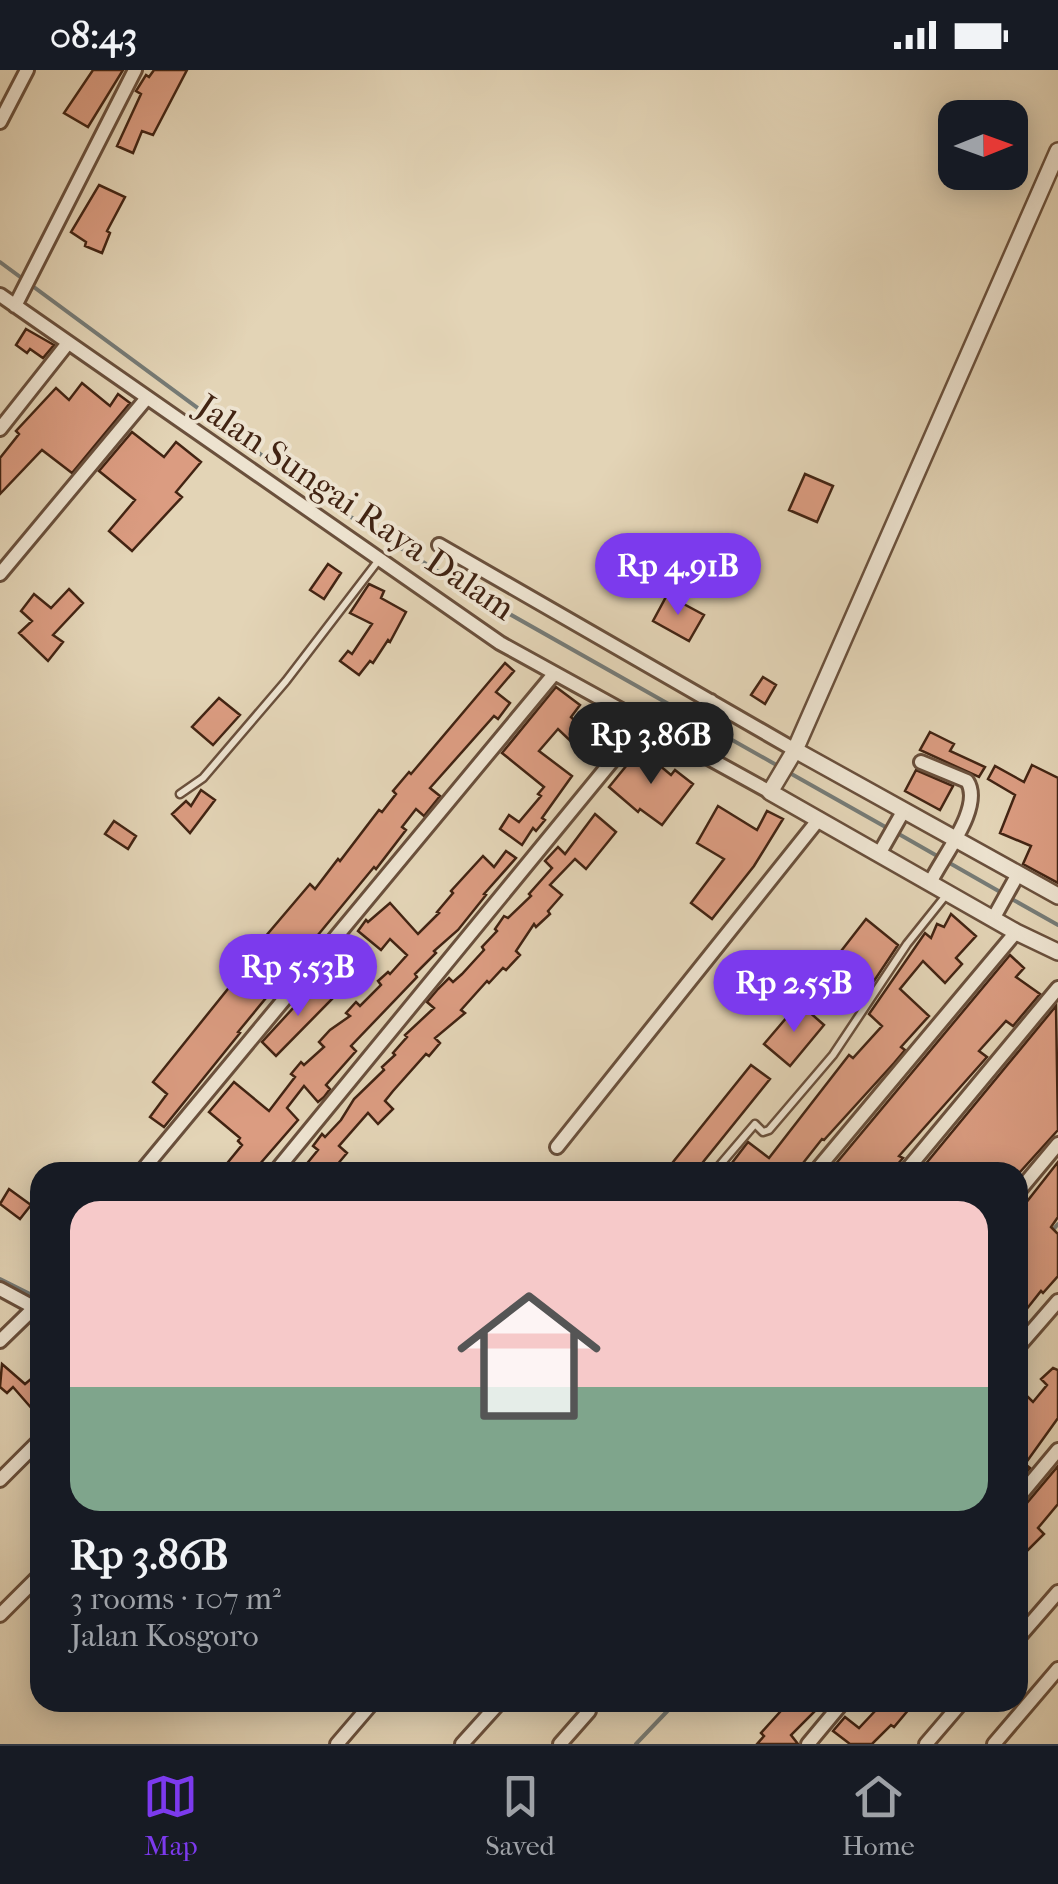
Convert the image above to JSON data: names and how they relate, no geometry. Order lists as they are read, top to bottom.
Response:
{
  "streets": {
    "street": ["Jalan Sungai Raya Dalam"]
  },
  "north": "right",
  "page": {
    "status": "08:43",
    "price": [
      "Rp 4.91B",
      "Rp 3.86B",
      "Rp 5.53B",
      "Rp 2.55B"
    ],
    "list": [
      {
        "name": "Rp 3.86B",
        "note": "3 rooms · 107 m² · Jalan Kosgoro"
      }
    ],
    "tabs": ["Map", "Saved", "Home"]
  }
}
